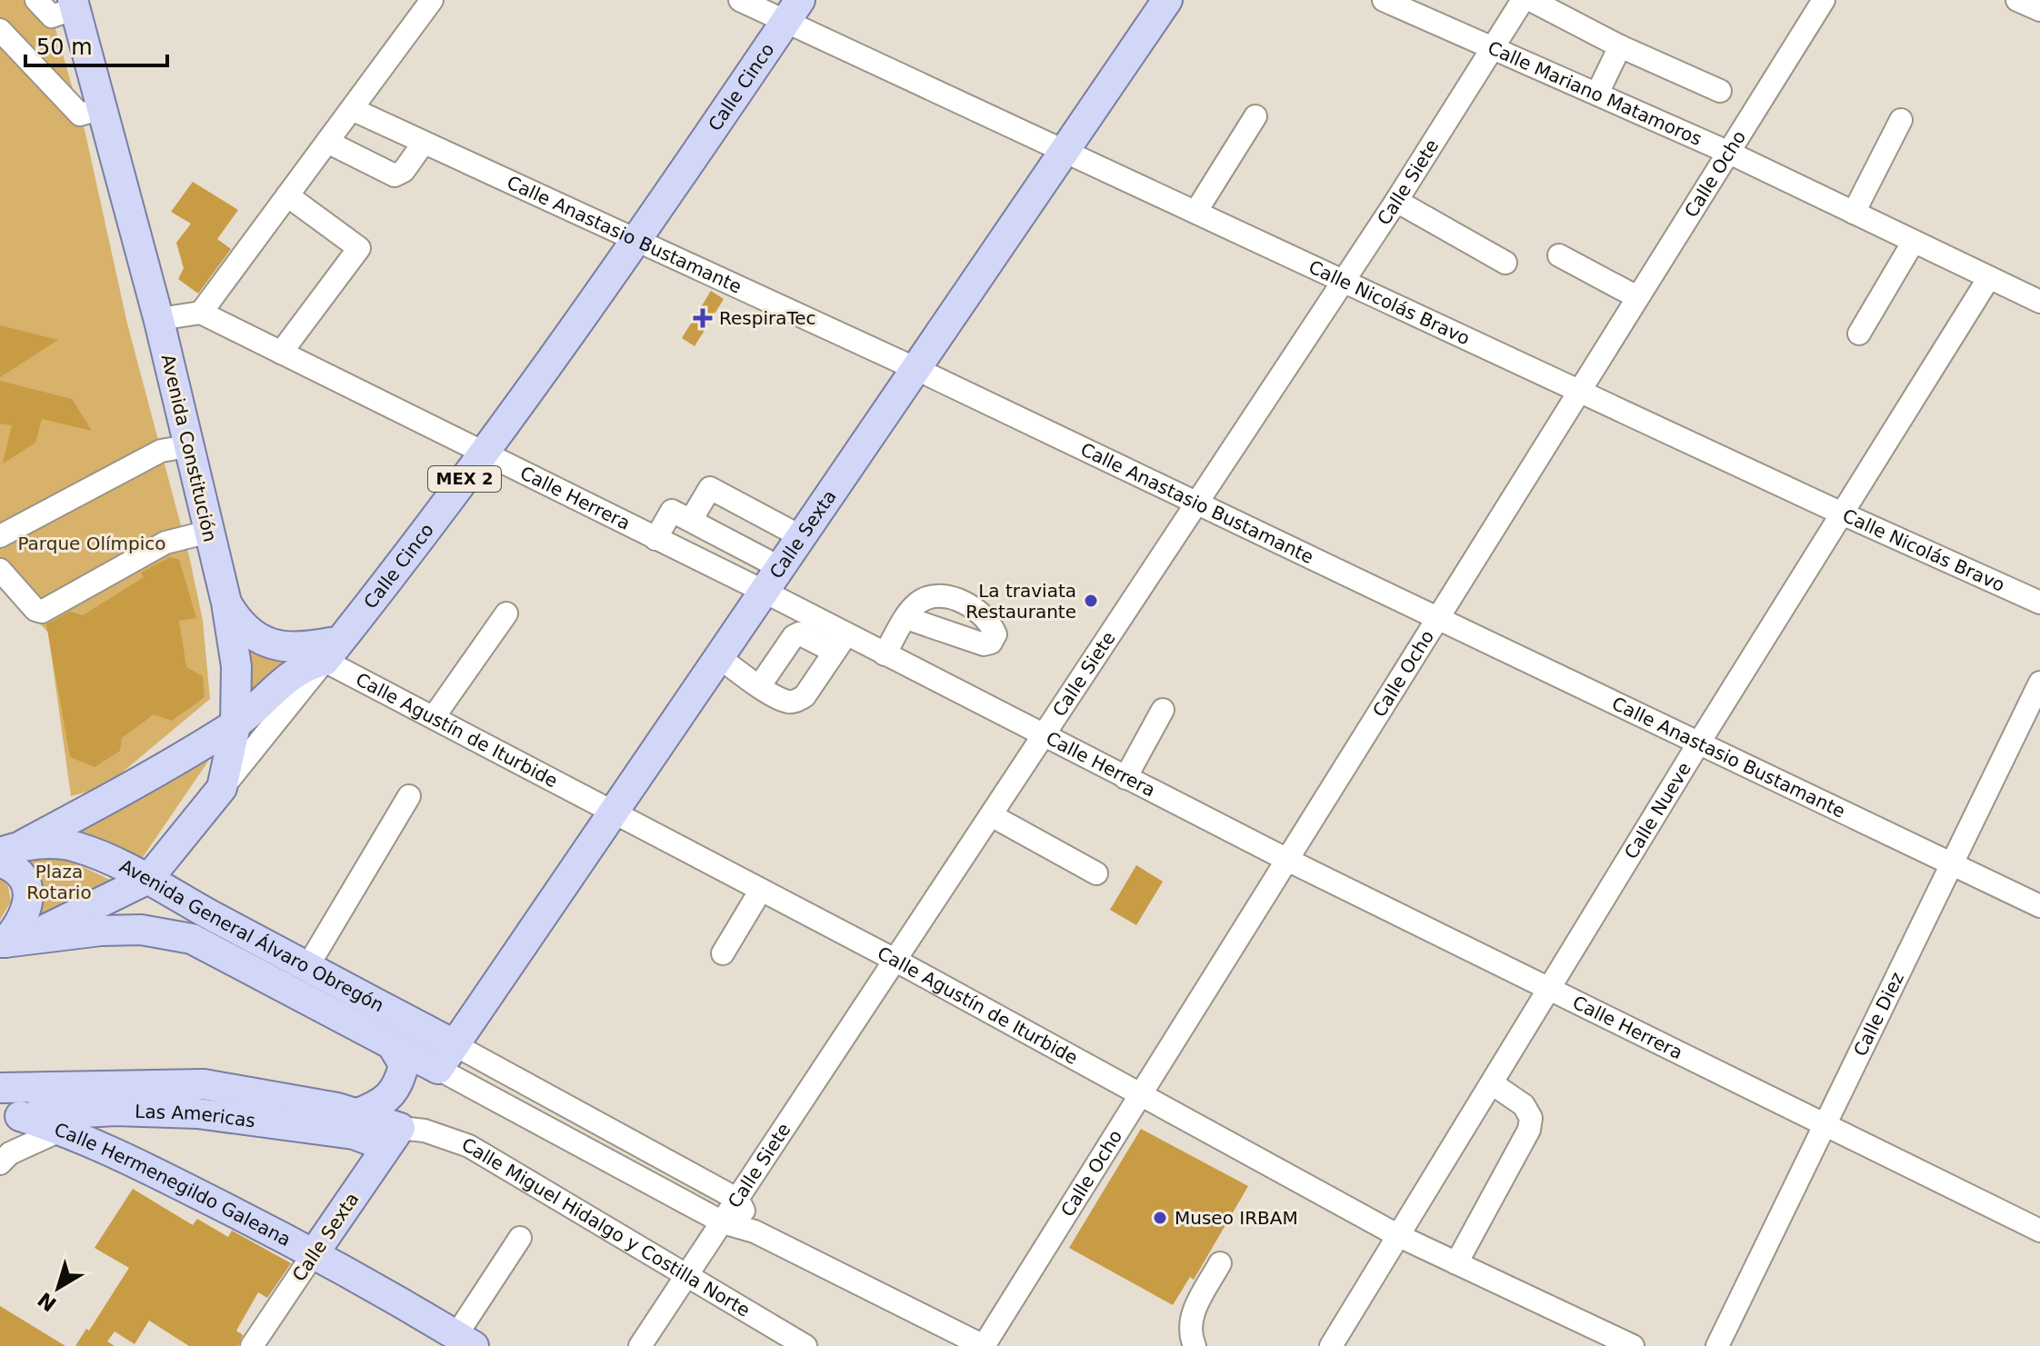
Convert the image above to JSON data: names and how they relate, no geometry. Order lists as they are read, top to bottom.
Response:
{
  "streets": {
    "main road": [
      "Calle Cinco",
      "Avenida Constitución",
      "MEX 2",
      "Calle Sexta",
      "Avenida General Álvaro Obregón",
      "Las Americas",
      "Calle Hermenegildo Galeana"
    ],
    "street": [
      "Calle Mariano Matamoros",
      "Calle Ocho",
      "Calle Siete",
      "Calle Anastasio Bustamante",
      "Calle Nicolás Bravo",
      "Calle Herrera",
      "Calle Agustín de Iturbide",
      "Calle Nueve",
      "Calle Diez",
      "Calle Miguel Hidalgo y Costilla Norte"
    ]
  },
  "crossings": [
    ["Calle Cinco", "Calle Anastasio Bustamante"],
    ["Calle Cinco", "Calle Nicolás Bravo"],
    ["Calle Cinco", "Calle Herrera"],
    ["Calle Cinco", "Calle Agustín de Iturbide"],
    ["Calle Mariano Matamoros", "Calle Ocho"],
    ["Calle Mariano Matamoros", "Calle Siete"],
    ["Calle Mariano Matamoros", "Calle Nueve"],
    ["Calle Ocho", "Calle Anastasio Bustamante"],
    ["Calle Ocho", "Calle Nicolás Bravo"],
    ["Calle Ocho", "Calle Herrera"],
    ["Calle Ocho", "Calle Agustín de Iturbide"],
    ["Calle Siete", "Calle Anastasio Bustamante"],
    ["Calle Siete", "Calle Nicolás Bravo"],
    ["Calle Siete", "Calle Herrera"],
    ["Calle Siete", "Calle Agustín de Iturbide"],
    ["Calle Siete", "Calle Miguel Hidalgo y Costilla Norte"],
    ["Calle Anastasio Bustamante", "Calle Sexta"],
    ["Calle Anastasio Bustamante", "Calle Nueve"],
    ["Calle Anastasio Bustamante", "Calle Diez"],
    ["Calle Nicolás Bravo", "Calle Sexta"],
    ["Calle Nicolás Bravo", "Calle Nueve"],
    ["Avenida Constitución", "Avenida General Álvaro Obregón"],
    ["Calle Herrera", "Calle Sexta"],
    ["Calle Herrera", "Calle Nueve"],
    ["Calle Herrera", "Calle Diez"],
    ["Calle Sexta", "Calle Agustín de Iturbide"],
    ["Calle Sexta", "Avenida General Álvaro Obregón"],
    ["Calle Sexta", "Las Americas"],
    ["Calle Sexta", "Calle Hermenegildo Galeana"],
    ["Calle Sexta", "Calle Miguel Hidalgo y Costilla Norte"],
    ["Calle Agustín de Iturbide", "Calle Nueve"],
    ["Las Americas", "Calle Hermenegildo Galeana"],
    ["Las Americas", "Calle Miguel Hidalgo y Costilla Norte"]
  ],
  "parks": ["Parque Olímpico", "Plaza Rotario"],
  "places": {
    "health": ["RespiraTec"],
    "other": ["La traviata Restaurante", "Museo IRBAM"]
  },
  "scale_bar": "50 m",
  "north": "bottom left"
}
